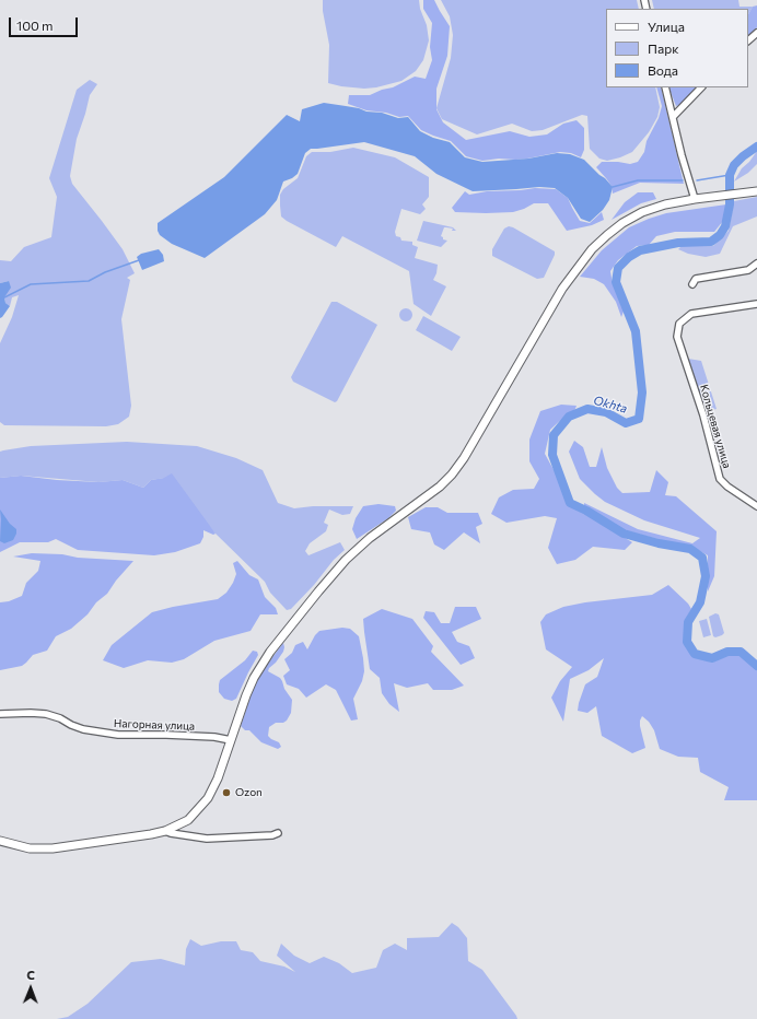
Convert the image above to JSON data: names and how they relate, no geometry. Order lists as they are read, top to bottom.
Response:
{
  "streets": {
    "street": ["Кольцевая улица", "Нагорная улица"]
  },
  "water": ["Okhta"],
  "places": ["Ozon"],
  "legend": ["Улица", "Парк", "Вода"],
  "scale_bar": "100 m",
  "north": "top"
}
